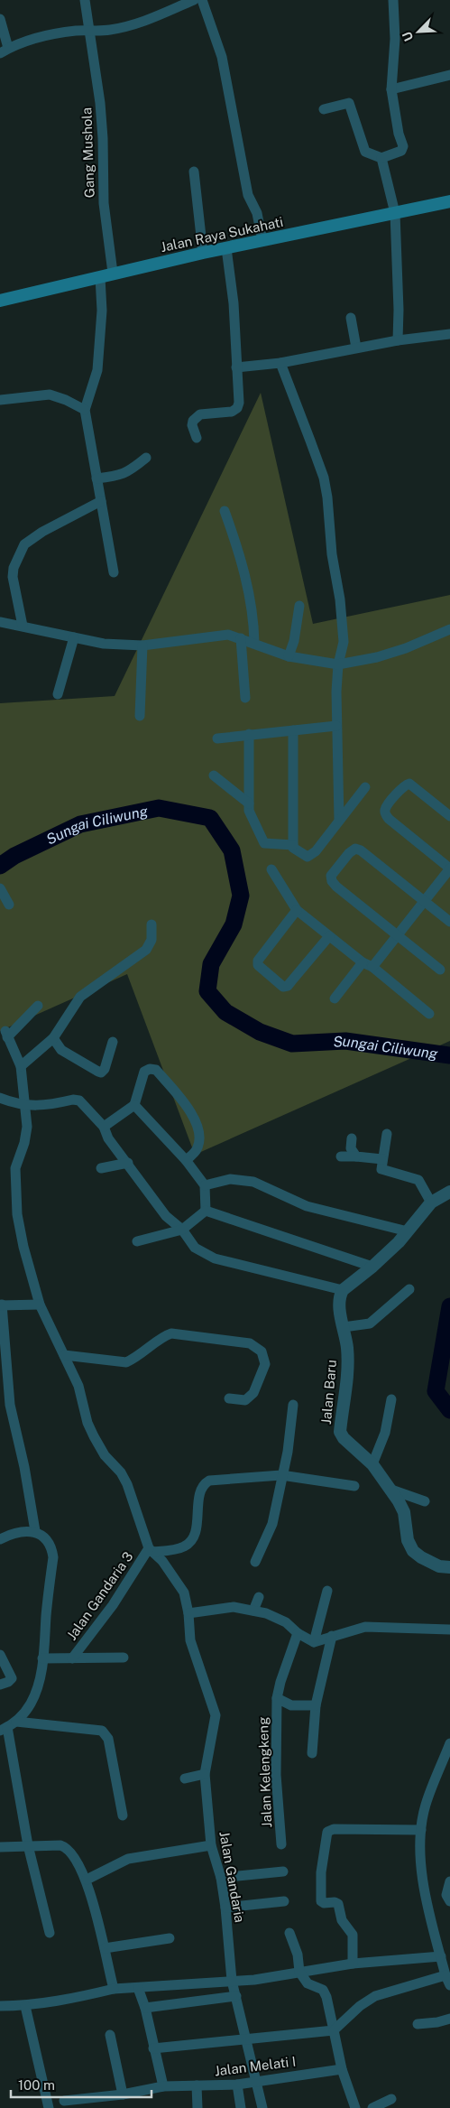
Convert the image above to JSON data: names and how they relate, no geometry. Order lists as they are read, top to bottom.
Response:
{
  "streets": {
    "main road": ["Jalan Raya Sukahati"],
    "street": [
      "Gang Mushola",
      "Jalan Baru",
      "Jalan Gandaria 3",
      "Jalan Kelengkeng",
      "Jalan Gandaria",
      "Jalan Melati I"
    ]
  },
  "crossings": [
    ["Gang Mushola", "Jalan Raya Sukahati"],
    ["Jalan Gandaria 3", "Jalan Gandaria"],
    ["Jalan Gandaria", "Jalan Melati I"]
  ],
  "water": ["Sungai Ciliwung"],
  "scale_bar": "100 m",
  "north": "bottom left"
}
